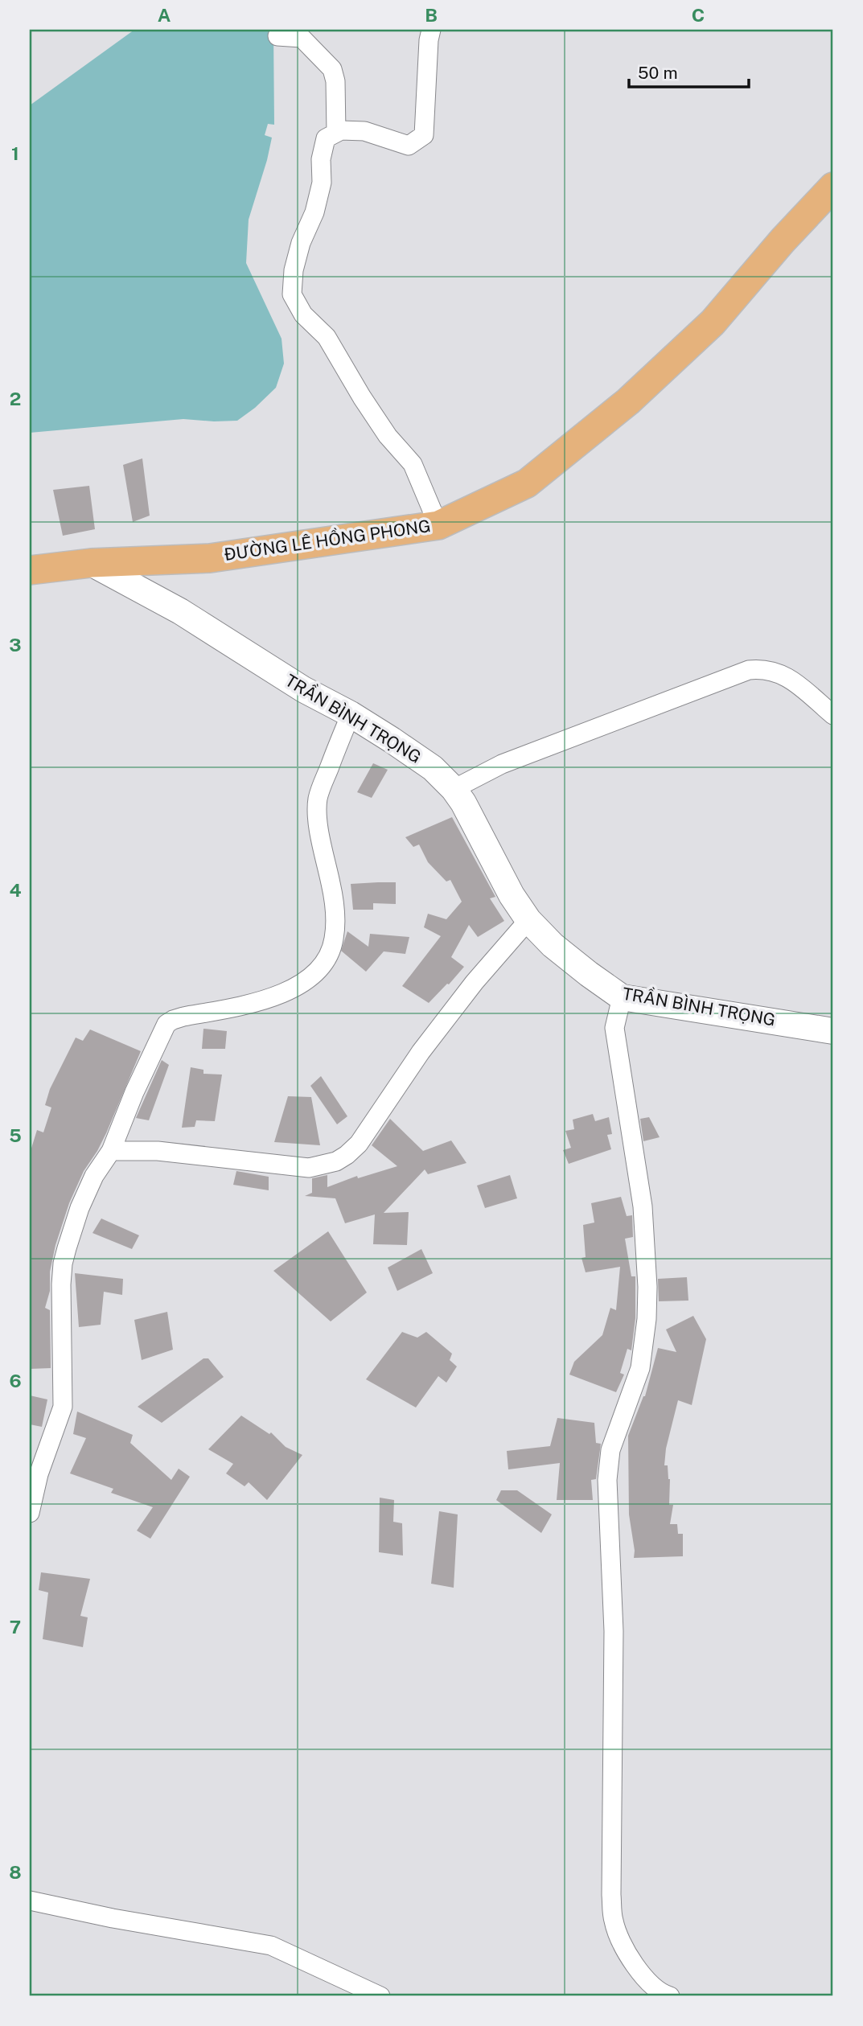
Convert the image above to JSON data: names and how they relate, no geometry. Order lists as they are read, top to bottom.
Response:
{
  "streets": {
    "main road": ["ĐƯỜNG LÊ HỒNG PHONG"],
    "street": ["TRẦN BÌNH TRỌNG"]
  },
  "crossings": [
    ["ĐƯỜNG LÊ HỒNG PHONG", "TRẦN BÌNH TRỌNG"]
  ],
  "scale_bar": "50 m",
  "grid": {
    "columns": ["A", "B", "C"],
    "rows": [
      "1",
      "2",
      "3",
      "4",
      "5",
      "6",
      "7",
      "8"
    ]
  }
}
